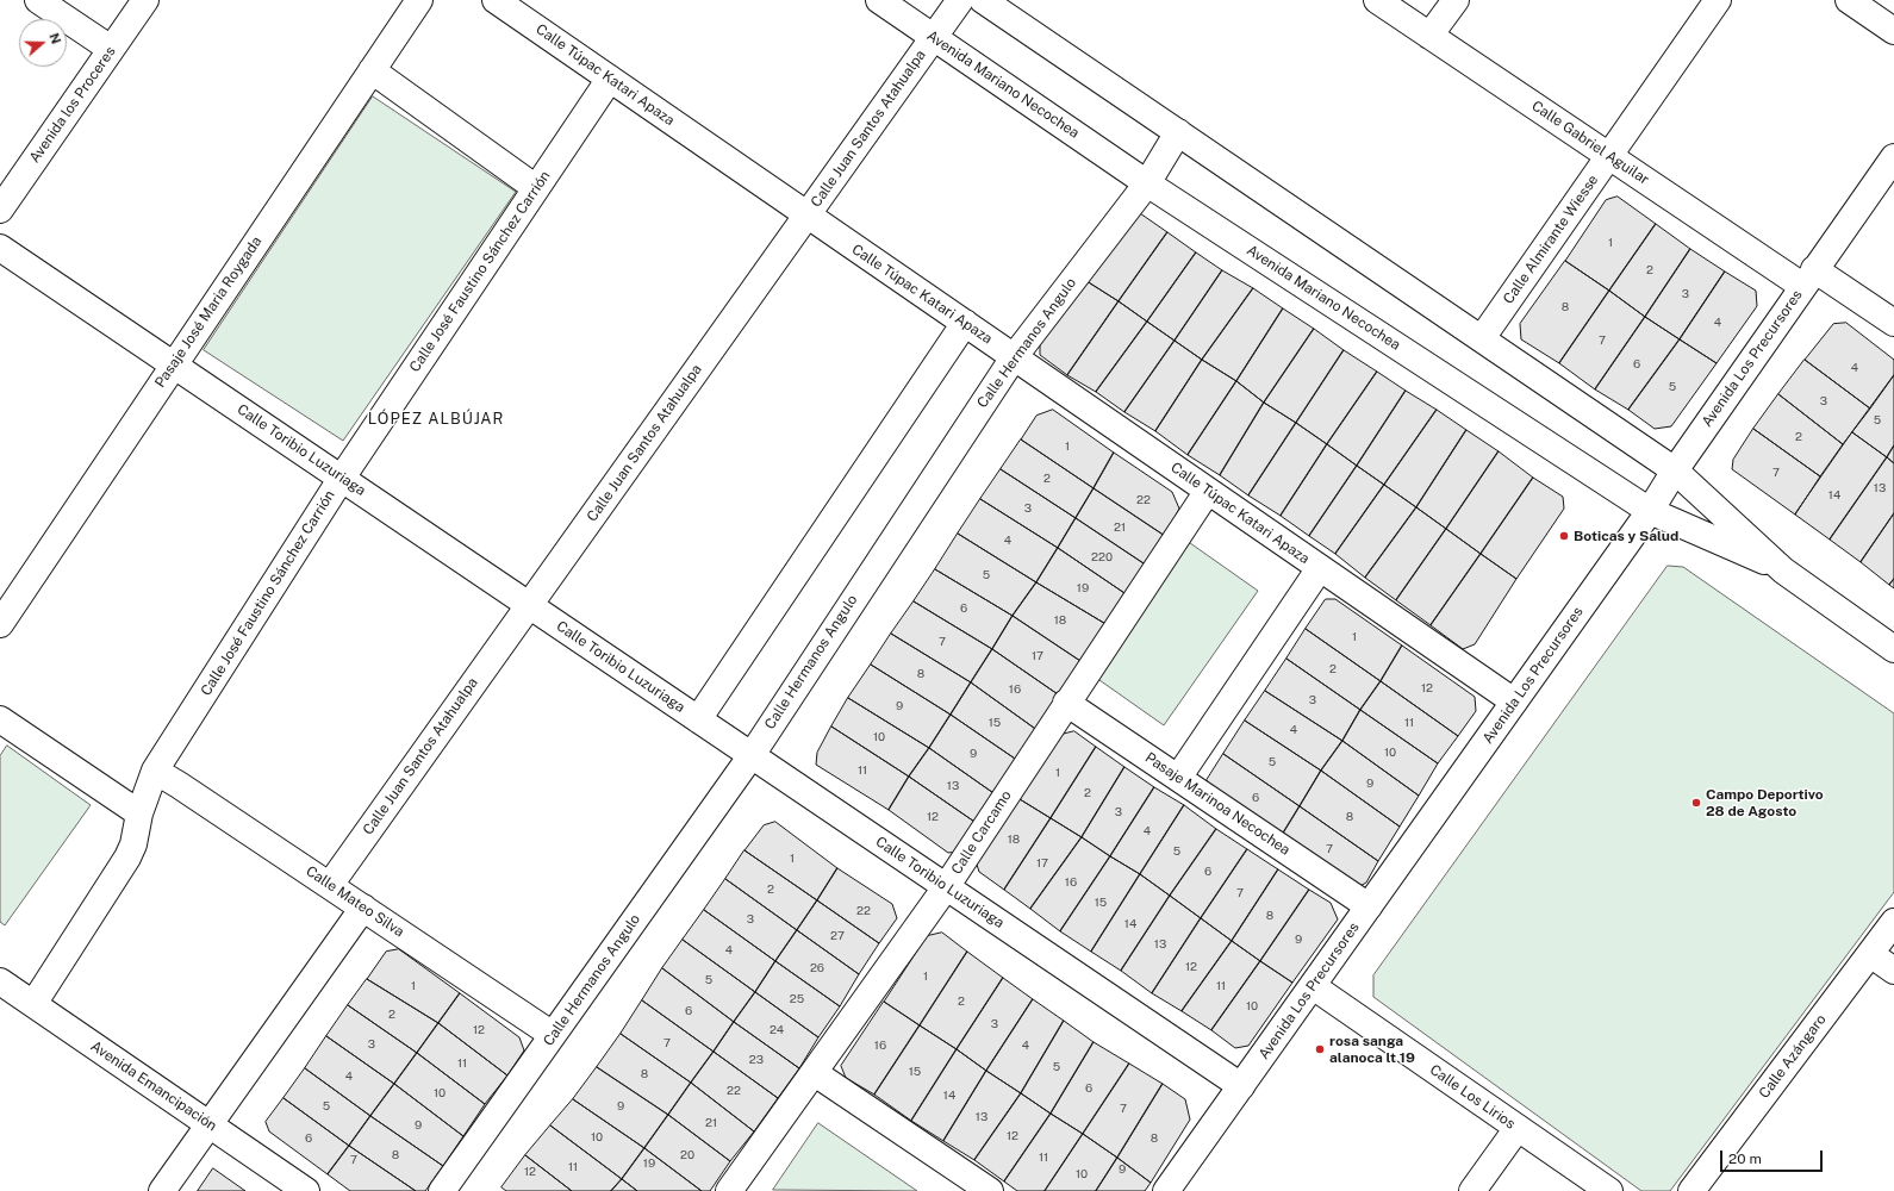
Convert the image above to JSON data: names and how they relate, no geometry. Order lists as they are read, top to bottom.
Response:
{
  "streets": {
    "street": [
      "Calle Túpac Katari Apaza",
      "Avenida Mariano Necochea",
      "Avenida los Proceres",
      "Calle Juan Santos Atahualpa",
      "Calle Gabriel Aguilar",
      "Calle Almirante Wiesse",
      "Calle José Faustino Sánchez Carrión",
      "Pasaje José Maria Roygada",
      "Calle Hermanos Angulo",
      "Avenida Los Precursores",
      "Calle Toribio Luzuriaga",
      "Pasaje Marinoa Necochea",
      "Calle Carcamo",
      "Calle Mateo Silva",
      "Calle Azángaro",
      "Avenida Emancipación",
      "Calle Los Lirios"
    ]
  },
  "crossings": [
    ["Calle Túpac Katari Apaza", "Calle Juan Santos Atahualpa"],
    ["Calle Túpac Katari Apaza", "Calle José Faustino Sánchez Carrión"],
    ["Calle Túpac Katari Apaza", "Calle Hermanos Angulo"],
    ["Calle Túpac Katari Apaza", "Avenida Los Precursores"],
    ["Calle Túpac Katari Apaza", "Calle Carcamo"],
    ["Avenida Mariano Necochea", "Calle Juan Santos Atahualpa"],
    ["Avenida Mariano Necochea", "Calle Almirante Wiesse"],
    ["Avenida Mariano Necochea", "Calle Hermanos Angulo"],
    ["Avenida Mariano Necochea", "Avenida Los Precursores"],
    ["Calle Juan Santos Atahualpa", "Calle Toribio Luzuriaga"],
    ["Calle Juan Santos Atahualpa", "Calle Mateo Silva"],
    ["Calle Gabriel Aguilar", "Calle Almirante Wiesse"],
    ["Calle Gabriel Aguilar", "Avenida Los Precursores"],
    ["Calle José Faustino Sánchez Carrión", "Calle Toribio Luzuriaga"],
    ["Calle José Faustino Sánchez Carrión", "Calle Mateo Silva"],
    ["Calle José Faustino Sánchez Carrión", "Avenida Emancipación"],
    ["Pasaje José Maria Roygada", "Calle Toribio Luzuriaga"],
    ["Calle Hermanos Angulo", "Calle Toribio Luzuriaga"],
    ["Calle Hermanos Angulo", "Calle Mateo Silva"],
    ["Avenida Los Precursores", "Calle Toribio Luzuriaga"],
    ["Avenida Los Precursores", "Pasaje Marinoa Necochea"],
    ["Avenida Los Precursores", "Calle Los Lirios"],
    ["Calle Toribio Luzuriaga", "Calle Carcamo"],
    ["Pasaje Marinoa Necochea", "Calle Carcamo"]
  ],
  "districts": ["LÓPEZ ALBÚJAR"],
  "places": ["Boticas y Salud", "Campo Deportivo 28 de Agosto", "rosa sanga alanoca lt 19"],
  "house_numbers": [
    "1",
    "2",
    "3",
    "8",
    "4",
    "7",
    "6",
    "4",
    "5",
    "3",
    "5",
    "2",
    "1",
    "7",
    "2",
    "13",
    "14",
    "22",
    "3",
    "21",
    "4",
    "220",
    "5",
    "19",
    "6",
    "18",
    "1",
    "7",
    "17",
    "2",
    "8",
    "12",
    "16",
    "3",
    "9",
    "15",
    "11",
    "4",
    "10",
    "10",
    "9",
    "5",
    "11",
    "1",
    "9",
    "13",
    "2",
    "6",
    "3",
    "12",
    "8",
    "4",
    "18",
    "7",
    "5",
    "1",
    "17",
    "6",
    "16",
    "2",
    "7",
    "15",
    "22",
    "8",
    "3",
    "14",
    "27",
    "9",
    "13",
    "4",
    "12",
    "26",
    "1",
    "5",
    "1",
    "11",
    "25",
    "2",
    "10",
    "6",
    "2",
    "3",
    "12",
    "24",
    "7",
    "3",
    "16",
    "4",
    "23",
    "11",
    "5",
    "15",
    "8",
    "4",
    "6",
    "22",
    "10",
    "14",
    "5",
    "9",
    "7",
    "13",
    "21",
    "9",
    "12",
    "10",
    "6",
    "8",
    "8",
    "20",
    "11",
    "7",
    "19",
    "11",
    "9",
    "12",
    "10"
  ],
  "scale_bar": "20 m",
  "north": "right"
}
